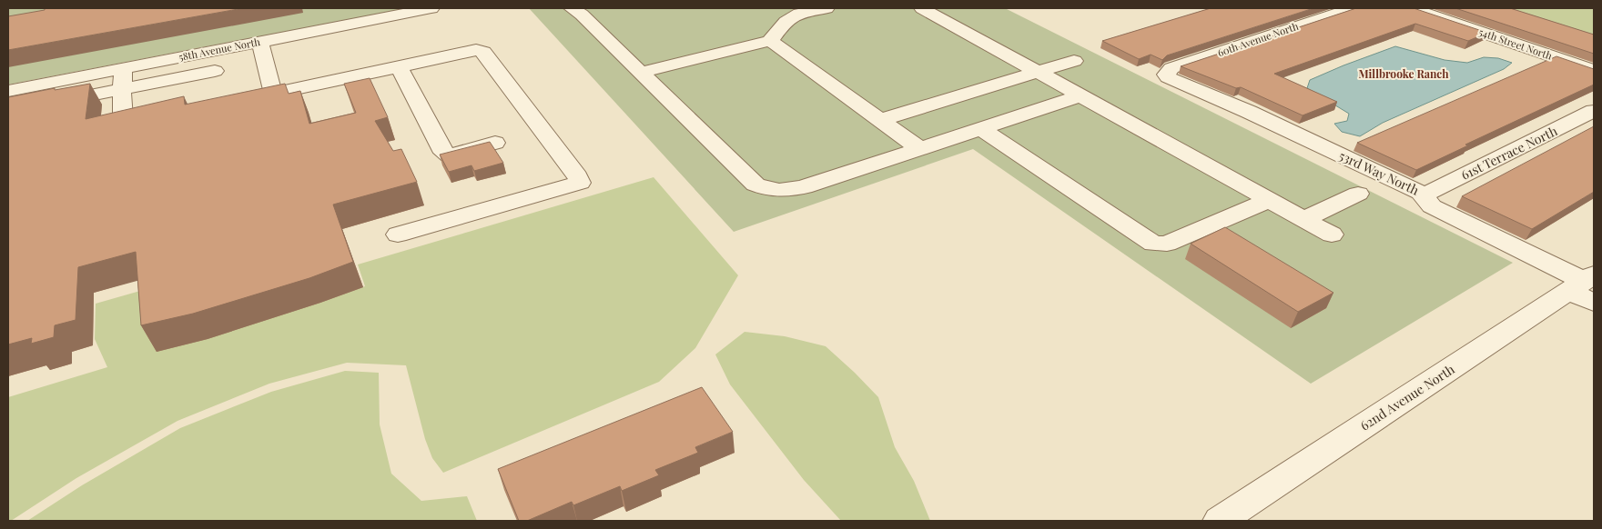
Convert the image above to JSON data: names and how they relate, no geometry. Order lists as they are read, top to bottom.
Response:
{
  "streets": {
    "street": [
      "60th Avenue North",
      "54th Street North",
      "58th Avenue North",
      "61st Terrace North",
      "53rd Way North",
      "62nd Avenue North"
    ]
  },
  "crossings": [
    ["60th Avenue North", "53rd Way North"],
    ["61st Terrace North", "53rd Way North"],
    ["53rd Way North", "62nd Avenue North"]
  ],
  "districts": ["Millbrooke Ranch"]
}
